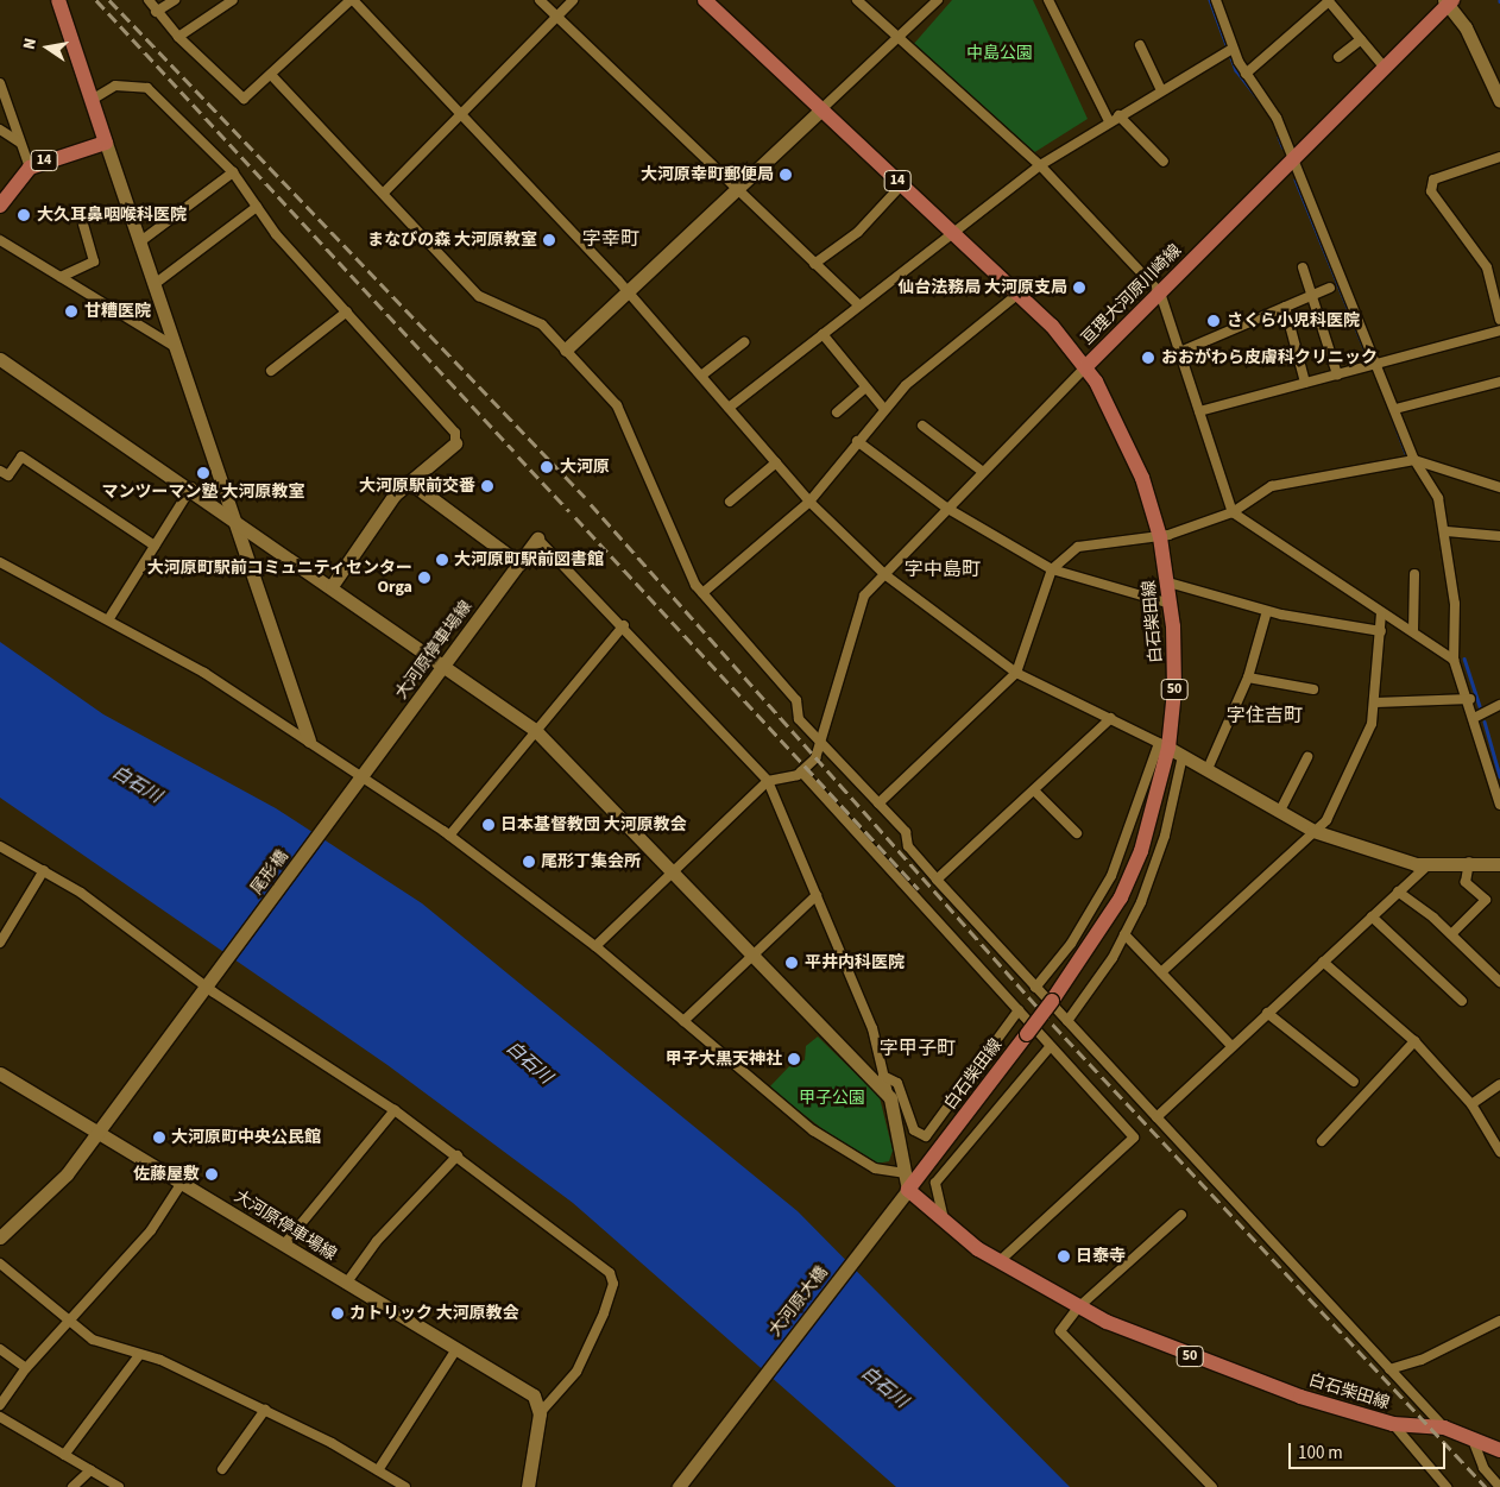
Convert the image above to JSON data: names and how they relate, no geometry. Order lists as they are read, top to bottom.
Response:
{
  "streets": {
    "main road": [
      "14",
      "亘理大河原川崎線",
      "白石柴田線",
      "50"
    ],
    "street": ["大河原停車場線", "尾形橋", "大河原大橋"]
  },
  "crossings": [
    ["亘理大河原川崎線", "白石柴田線"],
    ["白石柴田線", "大河原大橋"],
    ["大河原停車場線", "尾形橋"]
  ],
  "districts": [
    "字幸町",
    "字中島町",
    "字住吉町",
    "字甲子町"
  ],
  "water": ["白石川"],
  "parks": ["中島公園", "甲子公園"],
  "places": [
    "大河原幸町郵便局",
    "大久耳鼻咽喉科医院",
    "まなびの森 大河原教室",
    "仙台法務局 大河原支局",
    "甘糟医院",
    "さくら小児科医院",
    "おおがわら皮膚科クリニック",
    "大河原",
    "マンツーマン塾 大河原教室",
    "大河原駅前交番",
    "大河原町駅前図書館",
    "大河原町駅前コミュニティセンター Orga",
    "日本基督教団 大河原教会",
    "尾形丁集会所",
    "平井内科医院",
    "甲子大黒天神社",
    "大河原町中央公民館",
    "佐藤屋敷",
    "日泰寺",
    "カトリック 大河原教会"
  ],
  "scale_bar": "100 m",
  "north": "left"
}
